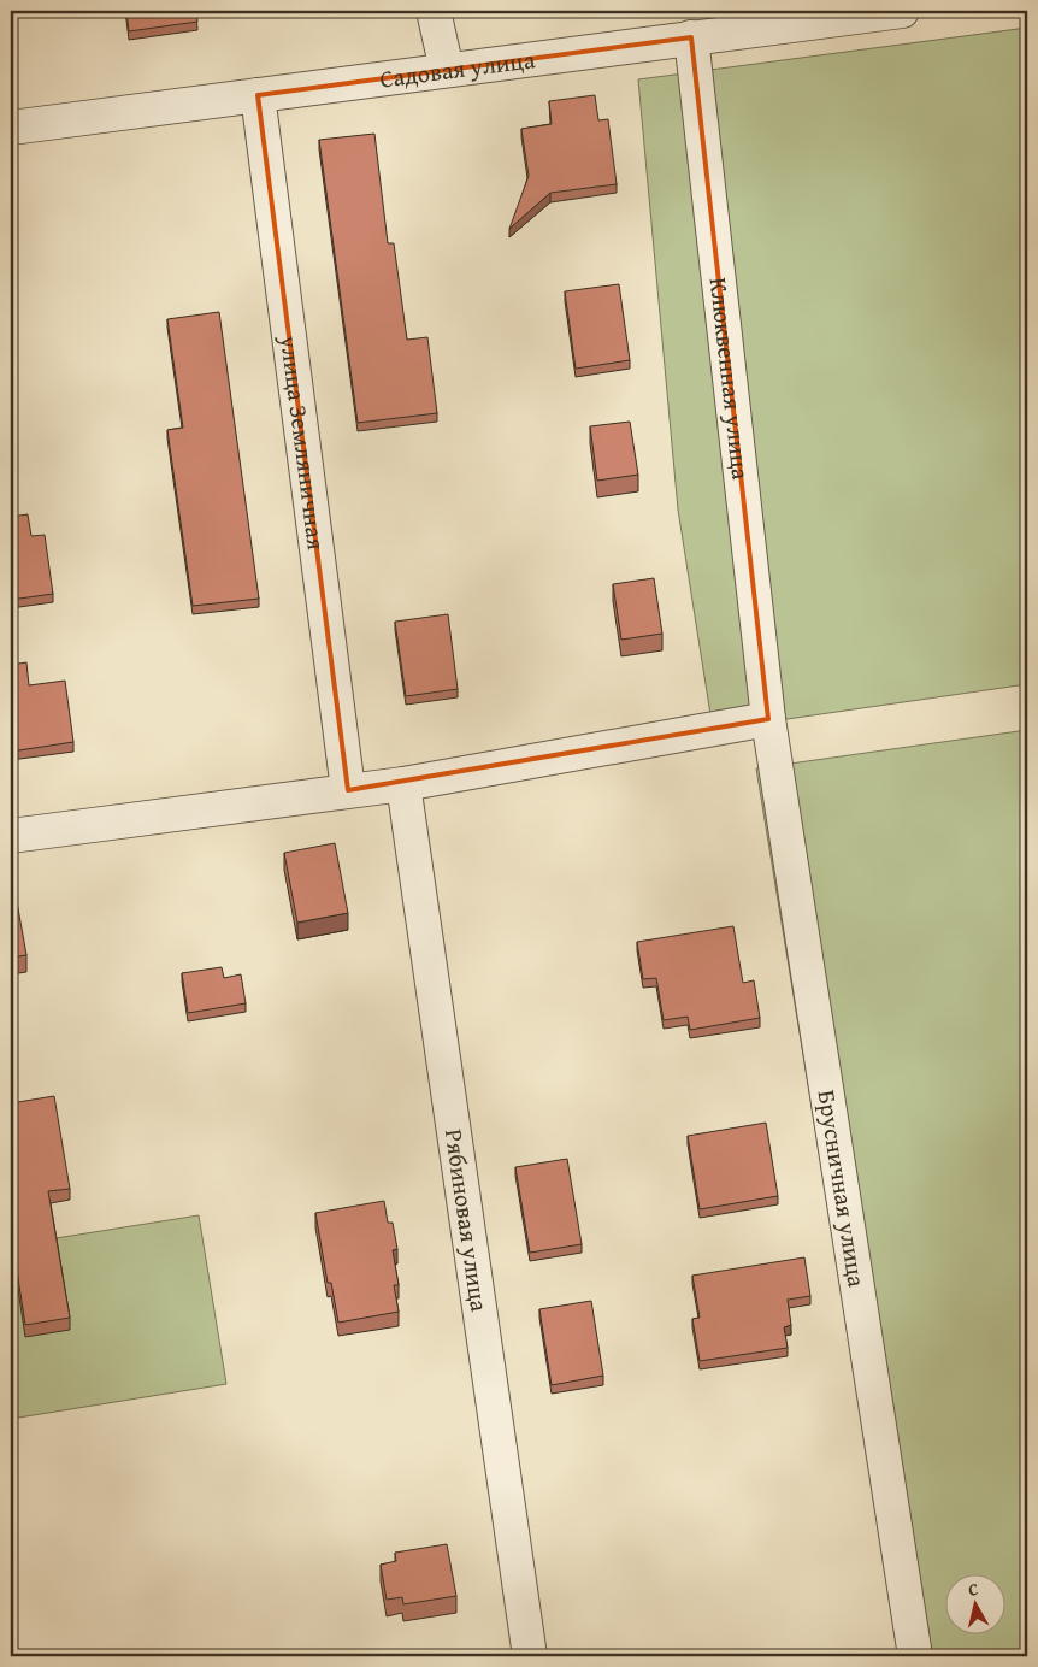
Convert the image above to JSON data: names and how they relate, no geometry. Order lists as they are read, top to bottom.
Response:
{
  "streets": {
    "street": [
      "Садовая улица",
      "Клюквенная улица",
      "улица Земляничная",
      "Брусничная улица",
      "Рябиновая улица"
    ]
  },
  "crossings": [
    ["Садовая улица", "Клюквенная улица"],
    ["Садовая улица", "улица Земляничная"],
    ["Клюквенная улица", "Брусничная улица"]
  ],
  "north": "top"
}
